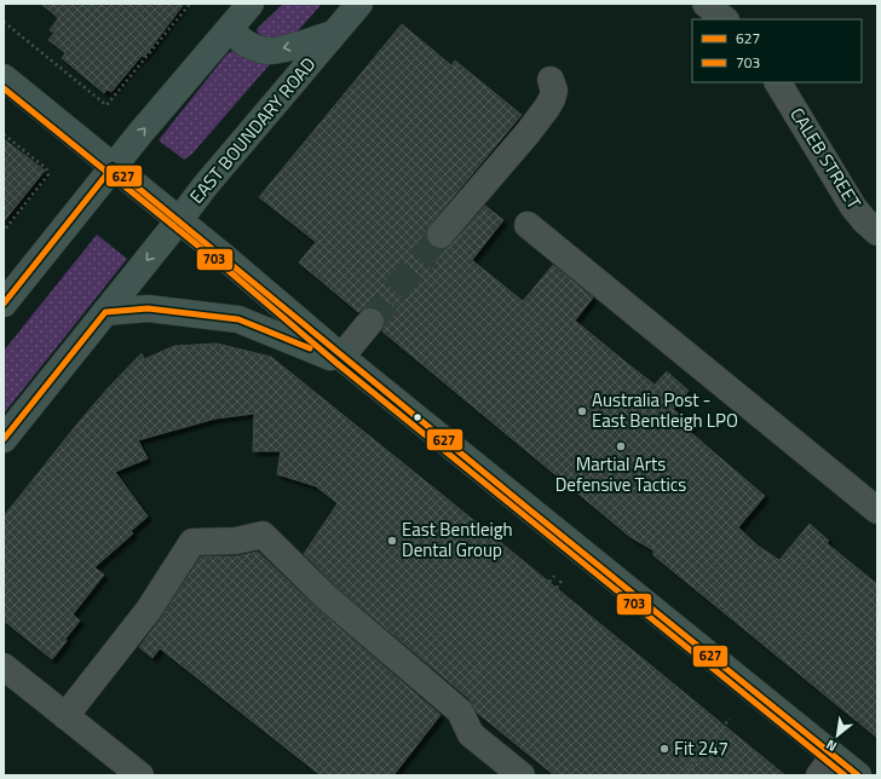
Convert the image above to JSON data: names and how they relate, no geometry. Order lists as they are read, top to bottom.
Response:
{
  "streets": {
    "main road": ["EAST BOUNDARY ROAD"],
    "street": ["CALEB STREET"]
  },
  "places": [
    "Australia Post - East Bentleigh LPO",
    "Martial Arts Defensive Tactics",
    "East Bentleigh Dental Group",
    "Fit 247"
  ],
  "lines": ["transit line 703", "transit line 627"],
  "legend": ["627", "703"],
  "north": "bottom left"
}
